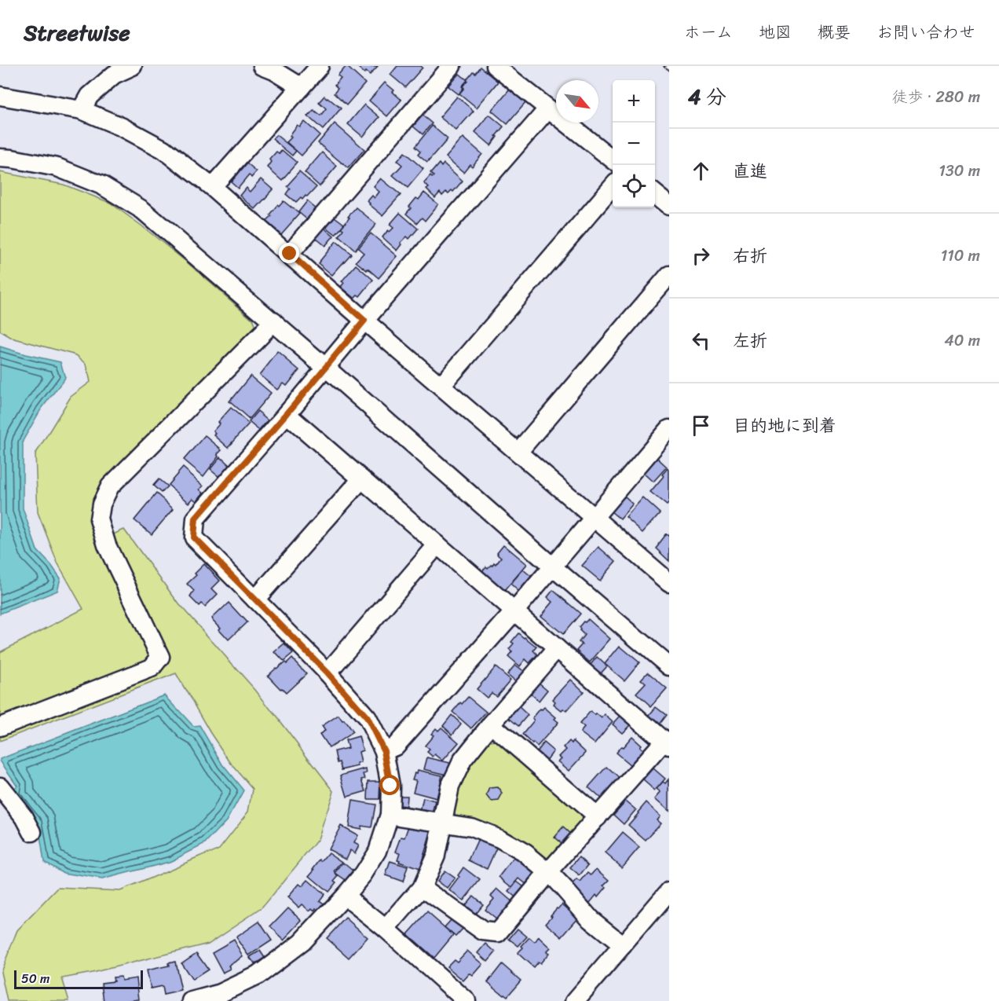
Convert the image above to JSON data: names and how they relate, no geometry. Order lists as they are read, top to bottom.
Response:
{
  "scale_bar": "50 m",
  "north": "bottom right",
  "page": {
    "header": "Streetwise",
    "nav": [
      "ホーム",
      "地図",
      "概要",
      "お問い合わせ"
    ],
    "heading": ["4 分", "徒歩 · 280 m"],
    "map_buttons": ["+", "−"],
    "list": [
      ["直進", "130 m"],
      ["右折", "110 m"],
      ["左折", "40 m"],
      "目的地に到着"
    ],
    "scale": "50 m"
  }
}
